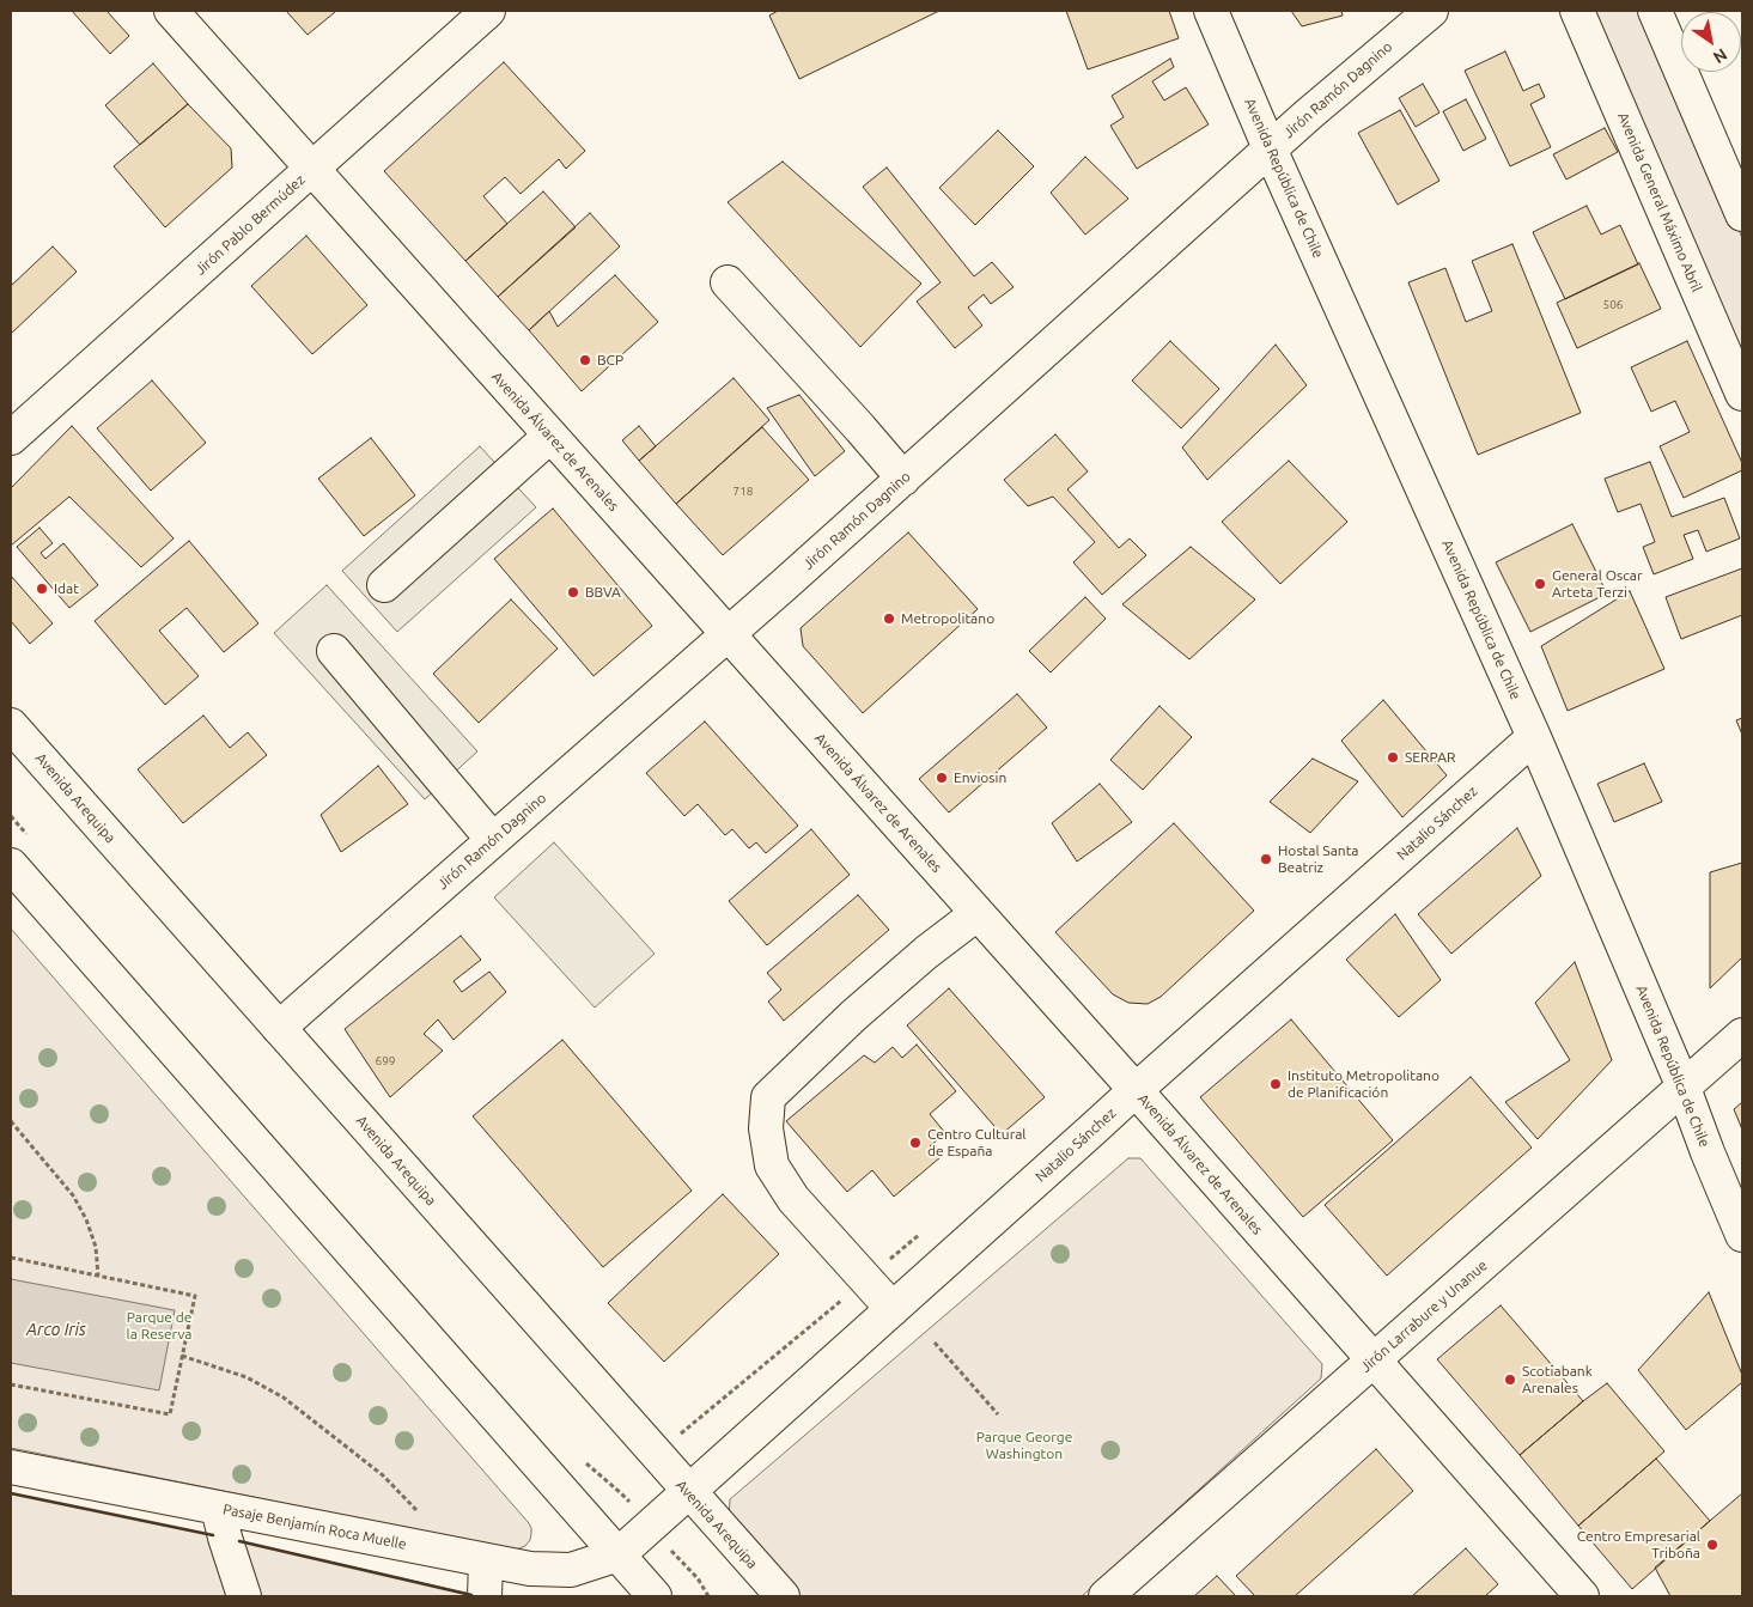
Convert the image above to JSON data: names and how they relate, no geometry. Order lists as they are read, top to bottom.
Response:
{
  "streets": {
    "street": [
      "Jirón Ramón Dagnino",
      "Avenida República de Chile",
      "Avenida General Máximo Abril",
      "Jirón Pablo Bermúdez",
      "Avenida Álvarez de Arenales",
      "Avenida Arequipa",
      "Natalio Sánchez",
      "Jirón Larrabure y Unanue",
      "Pasaje Benjamín Roca Muelle"
    ]
  },
  "crossings": [
    ["Jirón Ramón Dagnino", "Avenida República de Chile"],
    ["Jirón Ramón Dagnino", "Avenida Álvarez de Arenales"],
    ["Jirón Ramón Dagnino", "Avenida Arequipa"],
    ["Avenida República de Chile", "Natalio Sánchez"],
    ["Avenida República de Chile", "Jirón Larrabure y Unanue"],
    ["Jirón Pablo Bermúdez", "Avenida Álvarez de Arenales"],
    ["Avenida Álvarez de Arenales", "Natalio Sánchez"],
    ["Avenida Álvarez de Arenales", "Jirón Larrabure y Unanue"],
    ["Avenida Arequipa", "Natalio Sánchez"],
    ["Natalio Sánchez", "Pasaje Benjamín Roca Muelle"]
  ],
  "water": ["Arco Iris"],
  "parks": ["Parque de la Reserva", "Parque George Washington"],
  "places": [
    "BCP",
    "General Oscar Arteta Terzi",
    "Idat",
    "BBVA",
    "Metropolitano",
    "SERPAR",
    "Enviosin",
    "Hostal Santa Beatriz",
    "Instituto Metropolitano de Planificación",
    "Centro Cultural de España",
    "Scotiabank Arenales",
    "Centro Empresarial Triboña"
  ],
  "house_numbers": ["506", "718", "699"],
  "north": "bottom right"
}
